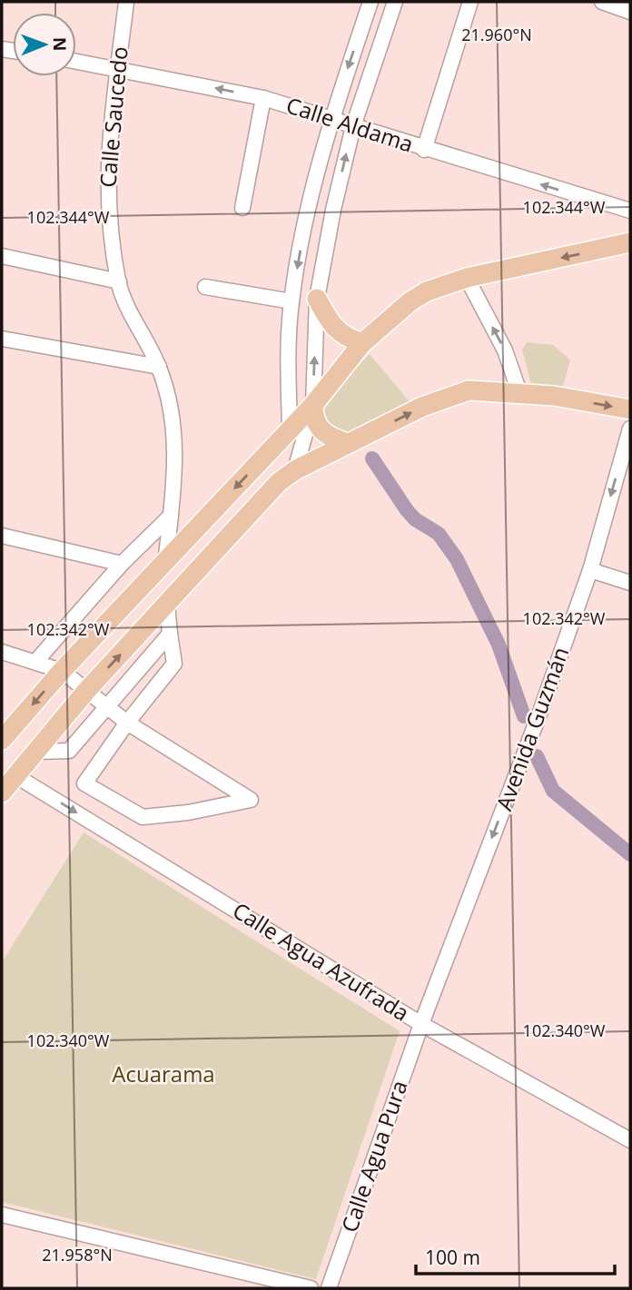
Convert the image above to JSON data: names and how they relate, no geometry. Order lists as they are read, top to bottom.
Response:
{
  "streets": {
    "street": [
      "Calle Saucedo",
      "Calle Aldama",
      "Avenida Guzmán",
      "Calle Agua Azufrada",
      "Calle Agua Pura"
    ]
  },
  "crossings": [
    ["Calle Saucedo", "Calle Aldama"],
    ["Avenida Guzmán", "Calle Agua Azufrada"],
    ["Avenida Guzmán", "Calle Agua Pura"],
    ["Calle Agua Azufrada", "Calle Agua Pura"]
  ],
  "one_way": ["Calle Aldama", "Avenida Guzmán", "Calle Agua Azufrada"],
  "parks": ["Acuarama"],
  "scale_bar": "100 m",
  "north": "right",
  "coordinates": [
    "21.960°N",
    "102.344°W",
    "102.342°W",
    "102.340°W",
    "21.958°N"
  ]
}
